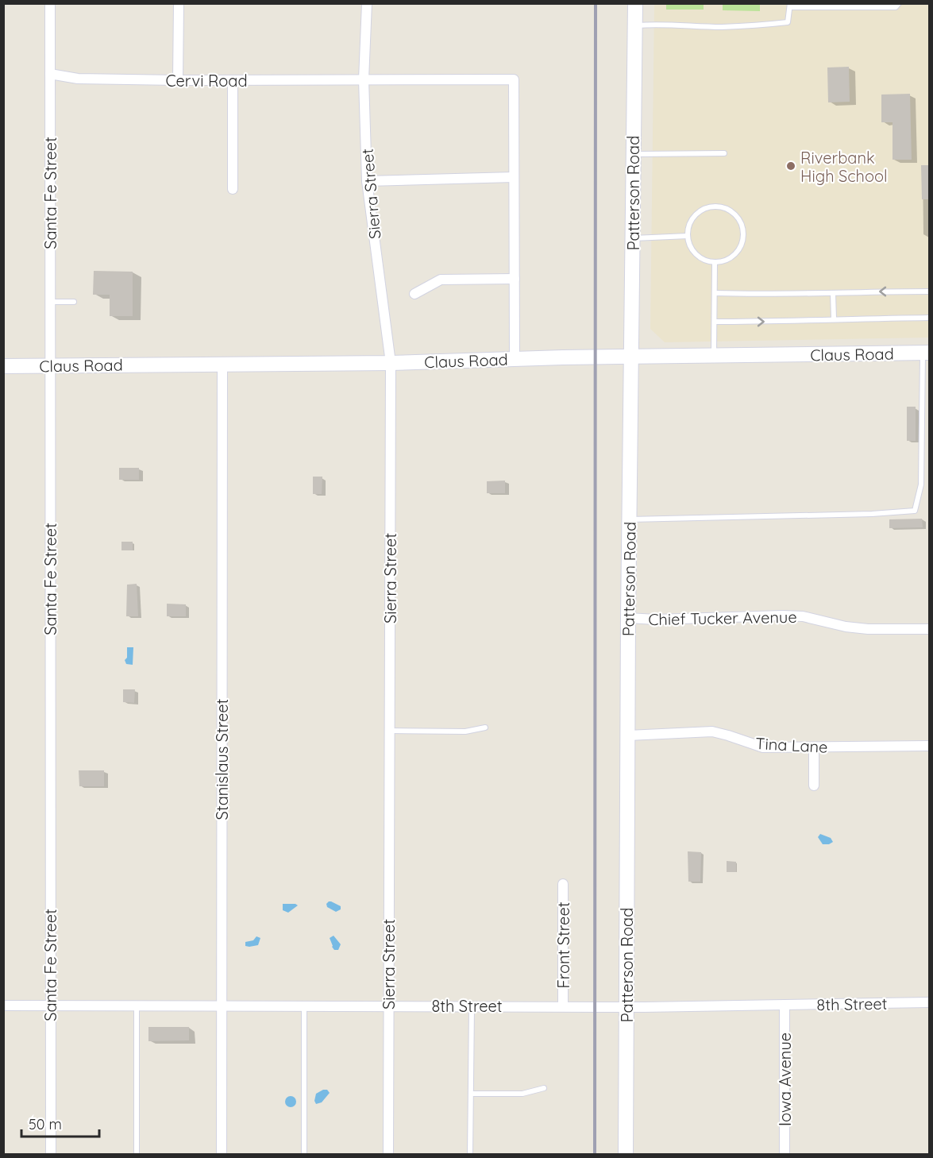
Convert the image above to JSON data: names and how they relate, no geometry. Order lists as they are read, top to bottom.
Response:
{
  "streets": {
    "main road": ["Patterson Road", "Claus Road"],
    "street": [
      "Cervi Road",
      "Santa Fe Street",
      "Sierra Street",
      "Chief Tucker Avenue",
      "Tina Lane",
      "Stanislaus Street",
      "Front Street",
      "8th Street",
      "Iowa Avenue"
    ]
  },
  "crossings": [
    ["Cervi Road", "Santa Fe Street"],
    ["Cervi Road", "Sierra Street"],
    ["Santa Fe Street", "Claus Road"],
    ["Santa Fe Street", "8th Street"],
    ["Patterson Road", "Claus Road"],
    ["Patterson Road", "Chief Tucker Avenue"],
    ["Patterson Road", "Tina Lane"],
    ["Patterson Road", "8th Street"],
    ["Sierra Street", "Claus Road"],
    ["Sierra Street", "8th Street"],
    ["Claus Road", "Stanislaus Street"],
    ["Stanislaus Street", "8th Street"],
    ["Front Street", "8th Street"],
    ["8th Street", "Iowa Avenue"]
  ],
  "places": ["Riverbank High School"],
  "scale_bar": "50 m"
}
